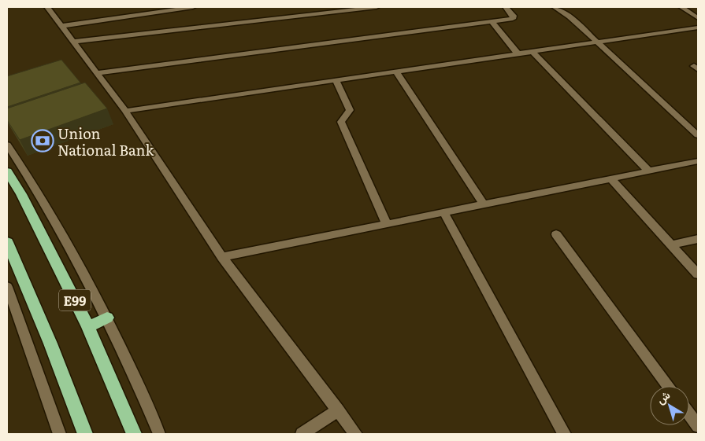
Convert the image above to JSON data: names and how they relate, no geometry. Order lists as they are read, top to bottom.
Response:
{
  "streets": {
    "highway": ["E99"]
  },
  "places": {
    "bank": ["Union National Bank"]
  },
  "north": "top left"
}
